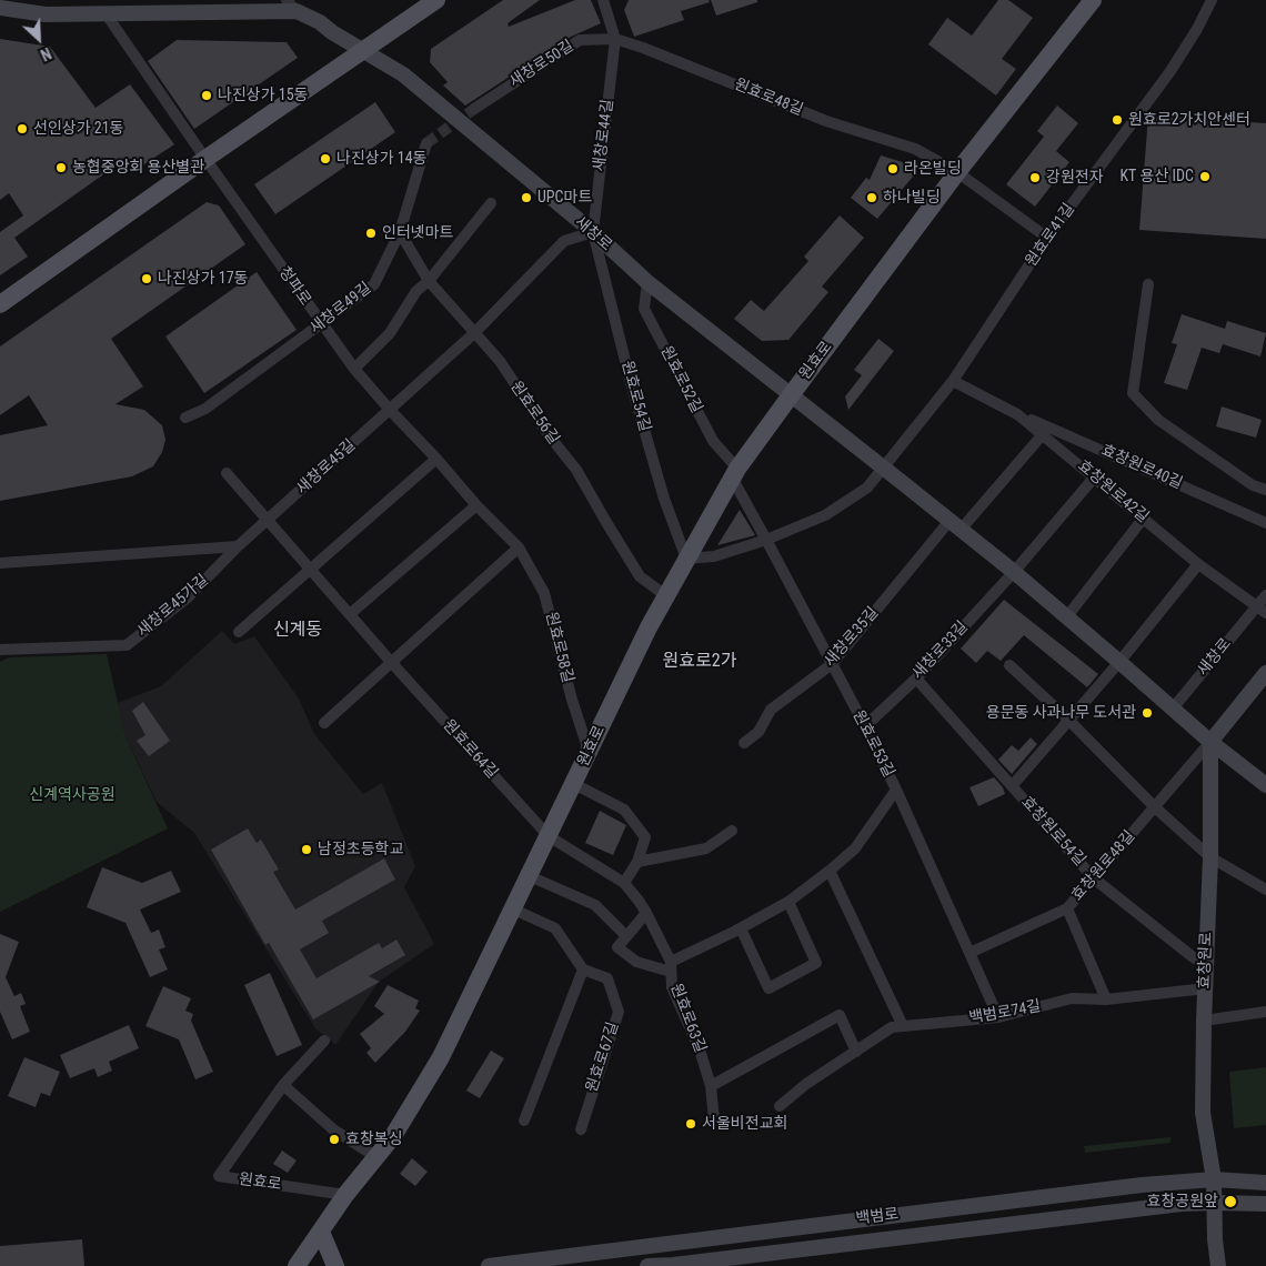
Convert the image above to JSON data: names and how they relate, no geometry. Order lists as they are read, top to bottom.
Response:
{
  "streets": {
    "main road": [
      "새창로",
      "원효로",
      "효창원로",
      "백범로"
    ],
    "street": [
      "새창로50길",
      "원효로48길",
      "새창로44길",
      "원효로41길",
      "청파로",
      "새창로49길",
      "원효로52길",
      "원효로54길",
      "원효로56길",
      "새창로45길",
      "효창원로40길",
      "효창원로42길",
      "새창로45가길",
      "새창로35길",
      "원효로58길",
      "새창로33길",
      "원효로53길",
      "원효로64길",
      "효창원로54길",
      "효창원로48길",
      "백범로74길",
      "원효로63길",
      "원효로67길"
    ]
  },
  "crossings": [
    ["새창로50길", "원효로48길"],
    ["새창로50길", "새창로44길"],
    ["원효로48길", "새창로44길"],
    ["원효로48길", "원효로"],
    ["새창로44길", "새창로"],
    ["새창로44길", "원효로54길"],
    ["새창로44길", "새창로45길"],
    ["새창로", "원효로41길"],
    ["새창로", "청파로"],
    ["새창로", "원효로"],
    ["새창로", "원효로52길"],
    ["새창로", "원효로54길"],
    ["새창로", "새창로45길"],
    ["새창로", "효창원로42길"],
    ["새창로", "새창로35길"],
    ["새창로", "새창로33길"],
    ["새창로", "효창원로48길"],
    ["새창로", "효창원로"],
    ["원효로41길", "효창원로42길"],
    ["청파로", "새창로49길"],
    ["청파로", "새창로45길"],
    ["청파로", "원효로58길"],
    ["새창로49길", "원효로56길"],
    ["원효로", "원효로52길"],
    ["원효로", "원효로54길"],
    ["원효로", "원효로56길"],
    ["원효로", "원효로58길"],
    ["원효로", "원효로53길"],
    ["원효로", "원효로64길"],
    ["원효로", "원효로63길"],
    ["원효로52길", "원효로53길"],
    ["원효로54길", "새창로45길"],
    ["원효로56길", "새창로45길"],
    ["새창로45길", "새창로45가길"],
    ["새창로45길", "원효로58길"],
    ["새창로45길", "원효로64길"],
    ["효창원로40길", "효창원로42길"],
    ["새창로35길", "원효로53길"],
    ["새창로33길", "원효로53길"],
    ["새창로33길", "효창원로54길"],
    ["원효로53길", "효창원로48길"],
    ["원효로53길", "백범로74길"],
    ["원효로64길", "원효로63길"],
    ["효창원로54길", "효창원로48길"],
    ["효창원로54길", "효창원로"],
    ["효창원로48길", "효창원로"],
    ["효창원로", "백범로74길"],
    ["효창원로", "백범로"]
  ],
  "districts": ["신계동", "원효로2가"],
  "parks": ["신계역사공원"],
  "places": [
    "나진상가 15동",
    "원효로2가치안센터",
    "선인상가 21동",
    "나진상가 14동",
    "농협중앙회 용산별관",
    "라온빌딩",
    "KT 용산 IDC",
    "강원전자",
    "UPC마트",
    "하나빌딩",
    "인터넷마트",
    "나진상가 17동",
    "용문동 사과나무 도서관",
    "남정초등학교",
    "서울비전교회",
    "효창복싱",
    "효창공원앞"
  ],
  "north": "bottom right"
}
